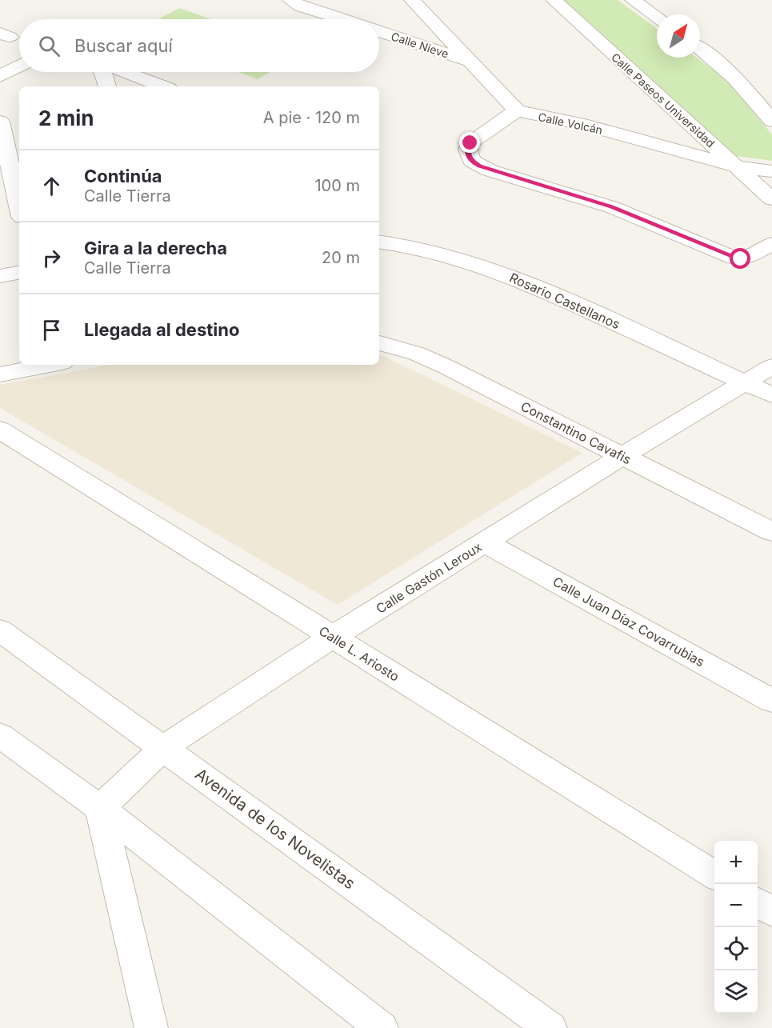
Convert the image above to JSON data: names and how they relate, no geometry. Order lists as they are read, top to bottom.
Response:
{
  "streets": {
    "street": [
      "Calle Nieve",
      "Calle Paseos Universidad",
      "Calle Volcán",
      "Rosario Castellanos",
      "Constantino Cavafis",
      "Calle Gastón Leroux",
      "Calle Juan Díaz Covarrubias",
      "Calle L. Ariosto",
      "Avenida de los Novelistas"
    ]
  },
  "crossings": [
    ["Calle Paseos Universidad", "Calle Volcán"],
    ["Rosario Castellanos", "Calle Gastón Leroux"],
    ["Constantino Cavafis", "Calle Gastón Leroux"],
    ["Calle Gastón Leroux", "Calle Juan Díaz Covarrubias"],
    ["Calle Gastón Leroux", "Calle L. Ariosto"],
    ["Calle Gastón Leroux", "Avenida de los Novelistas"]
  ],
  "north": "top right",
  "page": {
    "search": "Buscar aquí",
    "heading": ["2 min", "A pie · 120 m"],
    "list": [
      ["Continúa", "Calle Tierra", "100 m"],
      ["Gira a la derecha", "Calle Tierra", "20 m"],
      "Llegada al destino"
    ],
    "map_buttons": ["+", "−"]
  }
}
